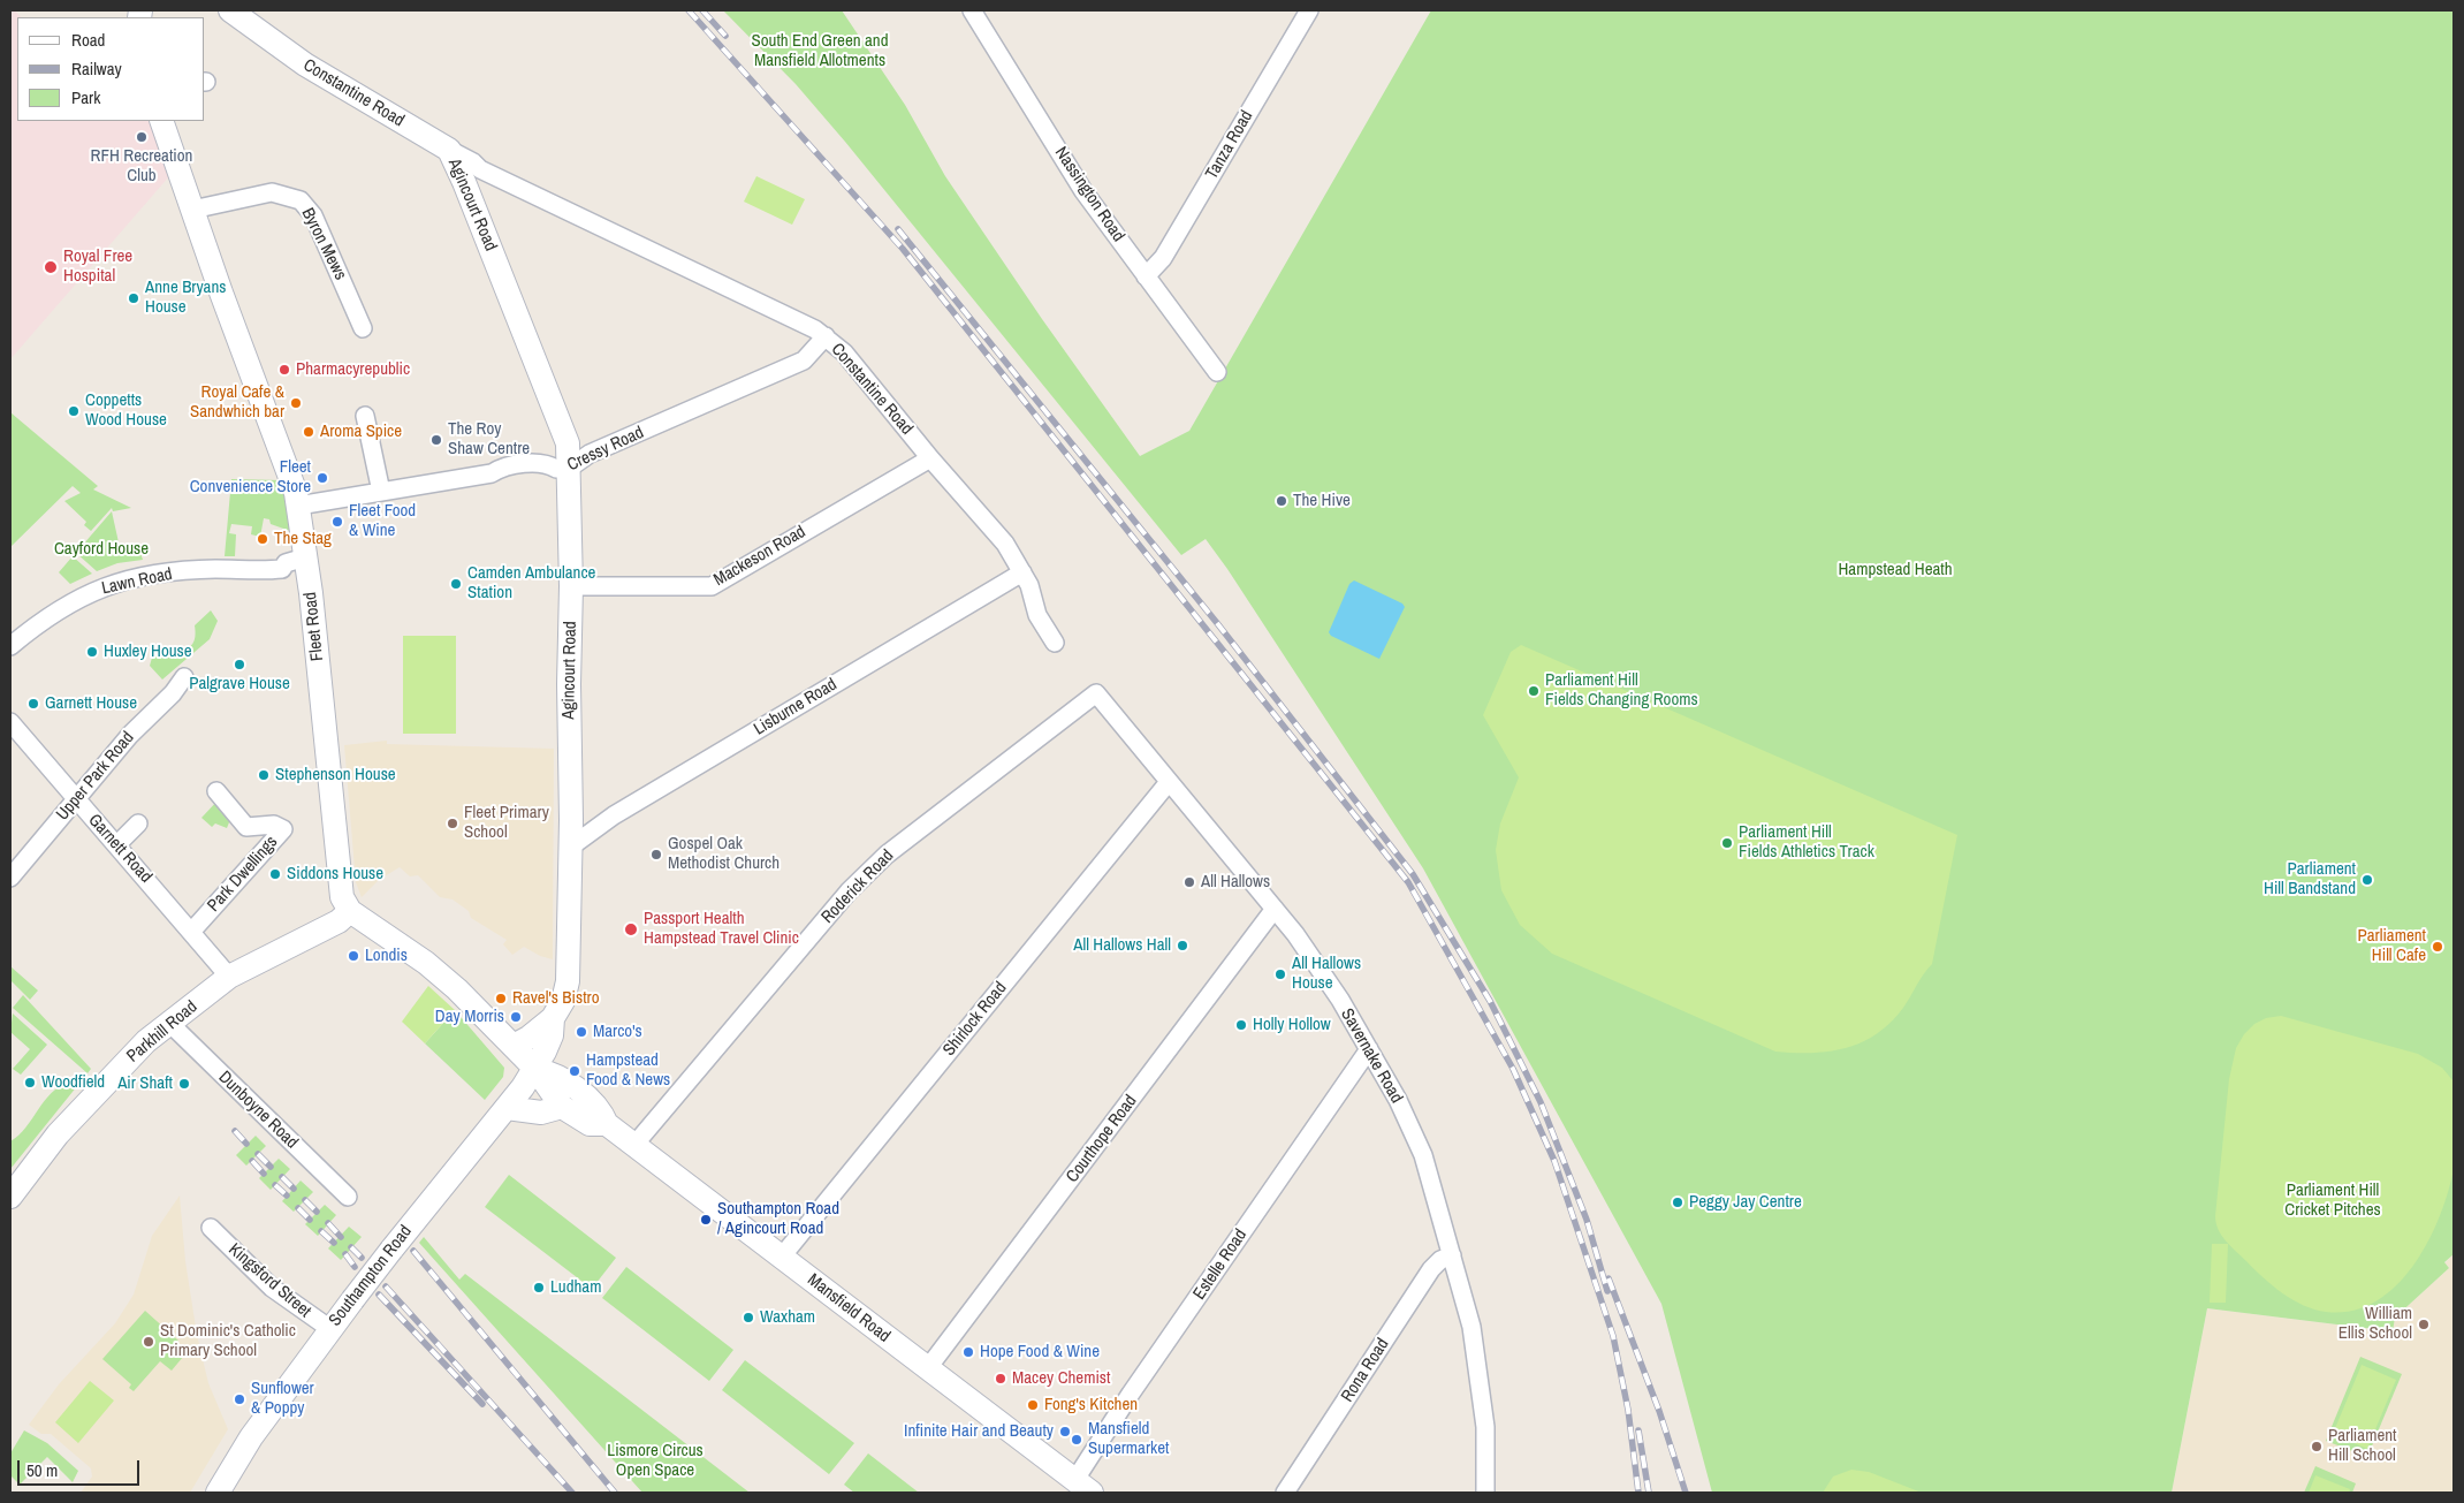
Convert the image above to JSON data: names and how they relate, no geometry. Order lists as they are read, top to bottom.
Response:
{
  "streets": {
    "main road": [
      "Constantine Road",
      "Agincourt Road",
      "Fleet Road",
      "Parkhill Road",
      "Southampton Road",
      "Mansfield Road"
    ],
    "street": [
      "Tanza Road",
      "Nassington Road",
      "Byron Mews",
      "Cressy Road",
      "Mackeson Road",
      "Lawn Road",
      "Lisburne Road",
      "Upper Park Road",
      "Garnett Road",
      "Park Dwellings",
      "Roderick Road",
      "Shirlock Road",
      "Savernake Road",
      "Dunboyne Road",
      "Courthope Road",
      "Estelle Road",
      "Kingsford Street",
      "Rona Road"
    ]
  },
  "crossings": [
    ["Constantine Road", "Agincourt Road"],
    ["Constantine Road", "Cressy Road"],
    ["Constantine Road", "Mackeson Road"],
    ["Constantine Road", "Lisburne Road"],
    ["Tanza Road", "Nassington Road"],
    ["Agincourt Road", "Cressy Road"],
    ["Agincourt Road", "Mackeson Road"],
    ["Agincourt Road", "Lisburne Road"],
    ["Agincourt Road", "Southampton Road"],
    ["Agincourt Road", "Mansfield Road"],
    ["Byron Mews", "Fleet Road"],
    ["Cressy Road", "Fleet Road"],
    ["Lawn Road", "Fleet Road"],
    ["Fleet Road", "Parkhill Road"],
    ["Upper Park Road", "Garnett Road"],
    ["Garnett Road", "Park Dwellings"],
    ["Garnett Road", "Parkhill Road"],
    ["Roderick Road", "Savernake Road"],
    ["Roderick Road", "Mansfield Road"],
    ["Shirlock Road", "Savernake Road"],
    ["Shirlock Road", "Mansfield Road"],
    ["Parkhill Road", "Dunboyne Road"],
    ["Savernake Road", "Courthope Road"],
    ["Savernake Road", "Estelle Road"],
    ["Savernake Road", "Rona Road"],
    ["Courthope Road", "Mansfield Road"],
    ["Estelle Road", "Mansfield Road"],
    ["Southampton Road", "Kingsford Street"],
    ["Southampton Road", "Mansfield Road"]
  ],
  "parks": [
    "South End Green and Mansfield Allotments",
    "Cayford House",
    "Hampstead Heath",
    "Parliament Hill Cricket Pitches",
    "Lismore Circus Open Space"
  ],
  "places": [
    "RFH Recreation Club",
    "Royal Free Hospital",
    "Anne Bryans House",
    "Pharmacyrepublic",
    "Royal Cafe & Sandwhich bar",
    "Coppetts Wood House",
    "Aroma Spice",
    "The Roy Shaw Centre",
    "Fleet Convenience Store",
    "The Hive",
    "Fleet Food & Wine",
    "The Stag",
    "Camden Ambulance Station",
    "Huxley House",
    "Palgrave House",
    "Parliament Hill Fields Changing Rooms",
    "Garnett House",
    "Stephenson House",
    "Fleet Primary School",
    "Parliament Hill Fields Athletics Track",
    "Gospel Oak Methodist Church",
    "Siddons House",
    "Parliament Hill Bandstand",
    "All Hallows",
    "Passport Health Hampstead Travel Clinic",
    "All Hallows Hall",
    "Parliament Hill Cafe",
    "Londis",
    "All Hallows House",
    "Ravel's Bistro",
    "Day Morris",
    "Holly Hollow",
    "Marco's",
    "Hampstead Food & News",
    "Woodfield",
    "Air Shaft",
    "Peggy Jay Centre",
    "Southampton Road / Agincourt Road",
    "Ludham",
    "Waxham",
    "William Ellis School",
    "St Dominic's Catholic Primary School",
    "Hope Food & Wine",
    "Macey Chemist",
    "Sunflower & Poppy",
    "Fong's Kitchen",
    "Infinite Hair and Beauty",
    "Mansfield Supermarket",
    "Parliament Hill School"
  ],
  "legend": ["Road", "Railway", "Park"],
  "scale_bar": "50 m"
}
